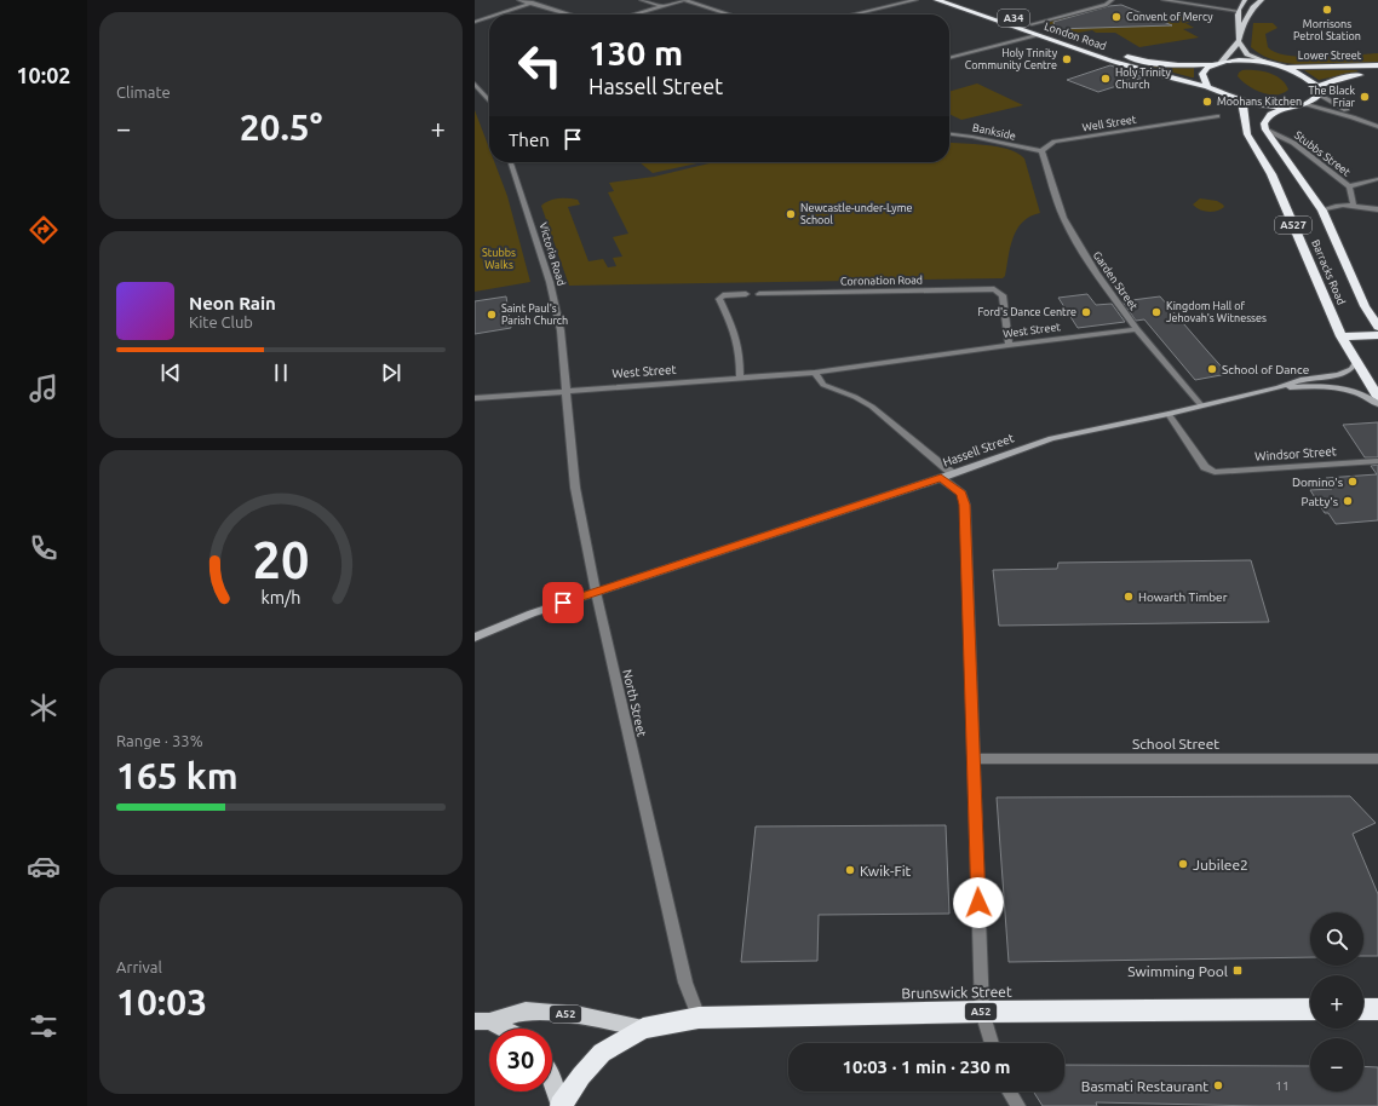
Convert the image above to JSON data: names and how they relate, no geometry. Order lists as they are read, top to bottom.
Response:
{
  "streets": {
    "highway": [
      "A34",
      "London Road",
      "Lower Street",
      "A527",
      "Barracks Road",
      "Brunswick Street",
      "A52"
    ],
    "street": [
      "Well Street",
      "Bankside",
      "Stubbs Street",
      "Victoria Road",
      "Coronation Road",
      "Garden Street",
      "West Street",
      "Hassell Street",
      "Windsor Street",
      "North Street",
      "School Street"
    ]
  },
  "crossings": [
    ["A34", "London Road"],
    ["A34", "Lower Street"],
    ["A34", "Barracks Road"],
    ["London Road", "Lower Street"],
    ["Well Street", "Bankside"],
    ["Well Street", "Garden Street"],
    ["Bankside", "Garden Street"],
    ["Stubbs Street", "Barracks Road"],
    ["Victoria Road", "West Street"],
    ["Victoria Road", "North Street"],
    ["Barracks Road", "Hassell Street"],
    ["Coronation Road", "West Street"],
    ["Garden Street", "West Street"],
    ["Garden Street", "Hassell Street"],
    ["West Street", "North Street"],
    ["Hassell Street", "Windsor Street"],
    ["Hassell Street", "North Street"],
    ["North Street", "Brunswick Street"],
    ["Brunswick Street", "A52"]
  ],
  "parks": ["Stubbs Walks"],
  "places": {
    "other": [
      "Morrisons Petrol Station",
      "Convent of Mercy",
      "Holy Trinity Community Centre",
      "Holy Trinity Church",
      "The Black Friar",
      "Moohans Kitchen",
      "Newcastle-under-Lyme School",
      "Ford's Dance Centre",
      "Kingdom Hall of Jehovah's Witnesses",
      "Saint Paul's Parish Church",
      "School of Dance",
      "Domino's",
      "Patty's",
      "Howarth Timber",
      "Jubilee2",
      "Kwik-Fit",
      "Basmati Restaurant"
    ],
    "transit": ["Swimming Pool"]
  },
  "house_numbers": ["11"],
  "page": {
    "tabs": "10:02",
    "tile": [
      "Climate",
      ["Range · 33%", "165 km"],
      ["Arrival", "10:03"]
    ],
    "turn": ["130 m", "Hassell Street"],
    "heat": ["−", "20.5°", "+"],
    "then": "Then",
    "song": ["Neon Rain", "Kite Club"],
    "map_buttons": ["+", "−"],
    "limit": "30",
    "trip": "10:03 · 1 min · 230 m",
    "gauge": ["20", "km/h"]
  }
}
